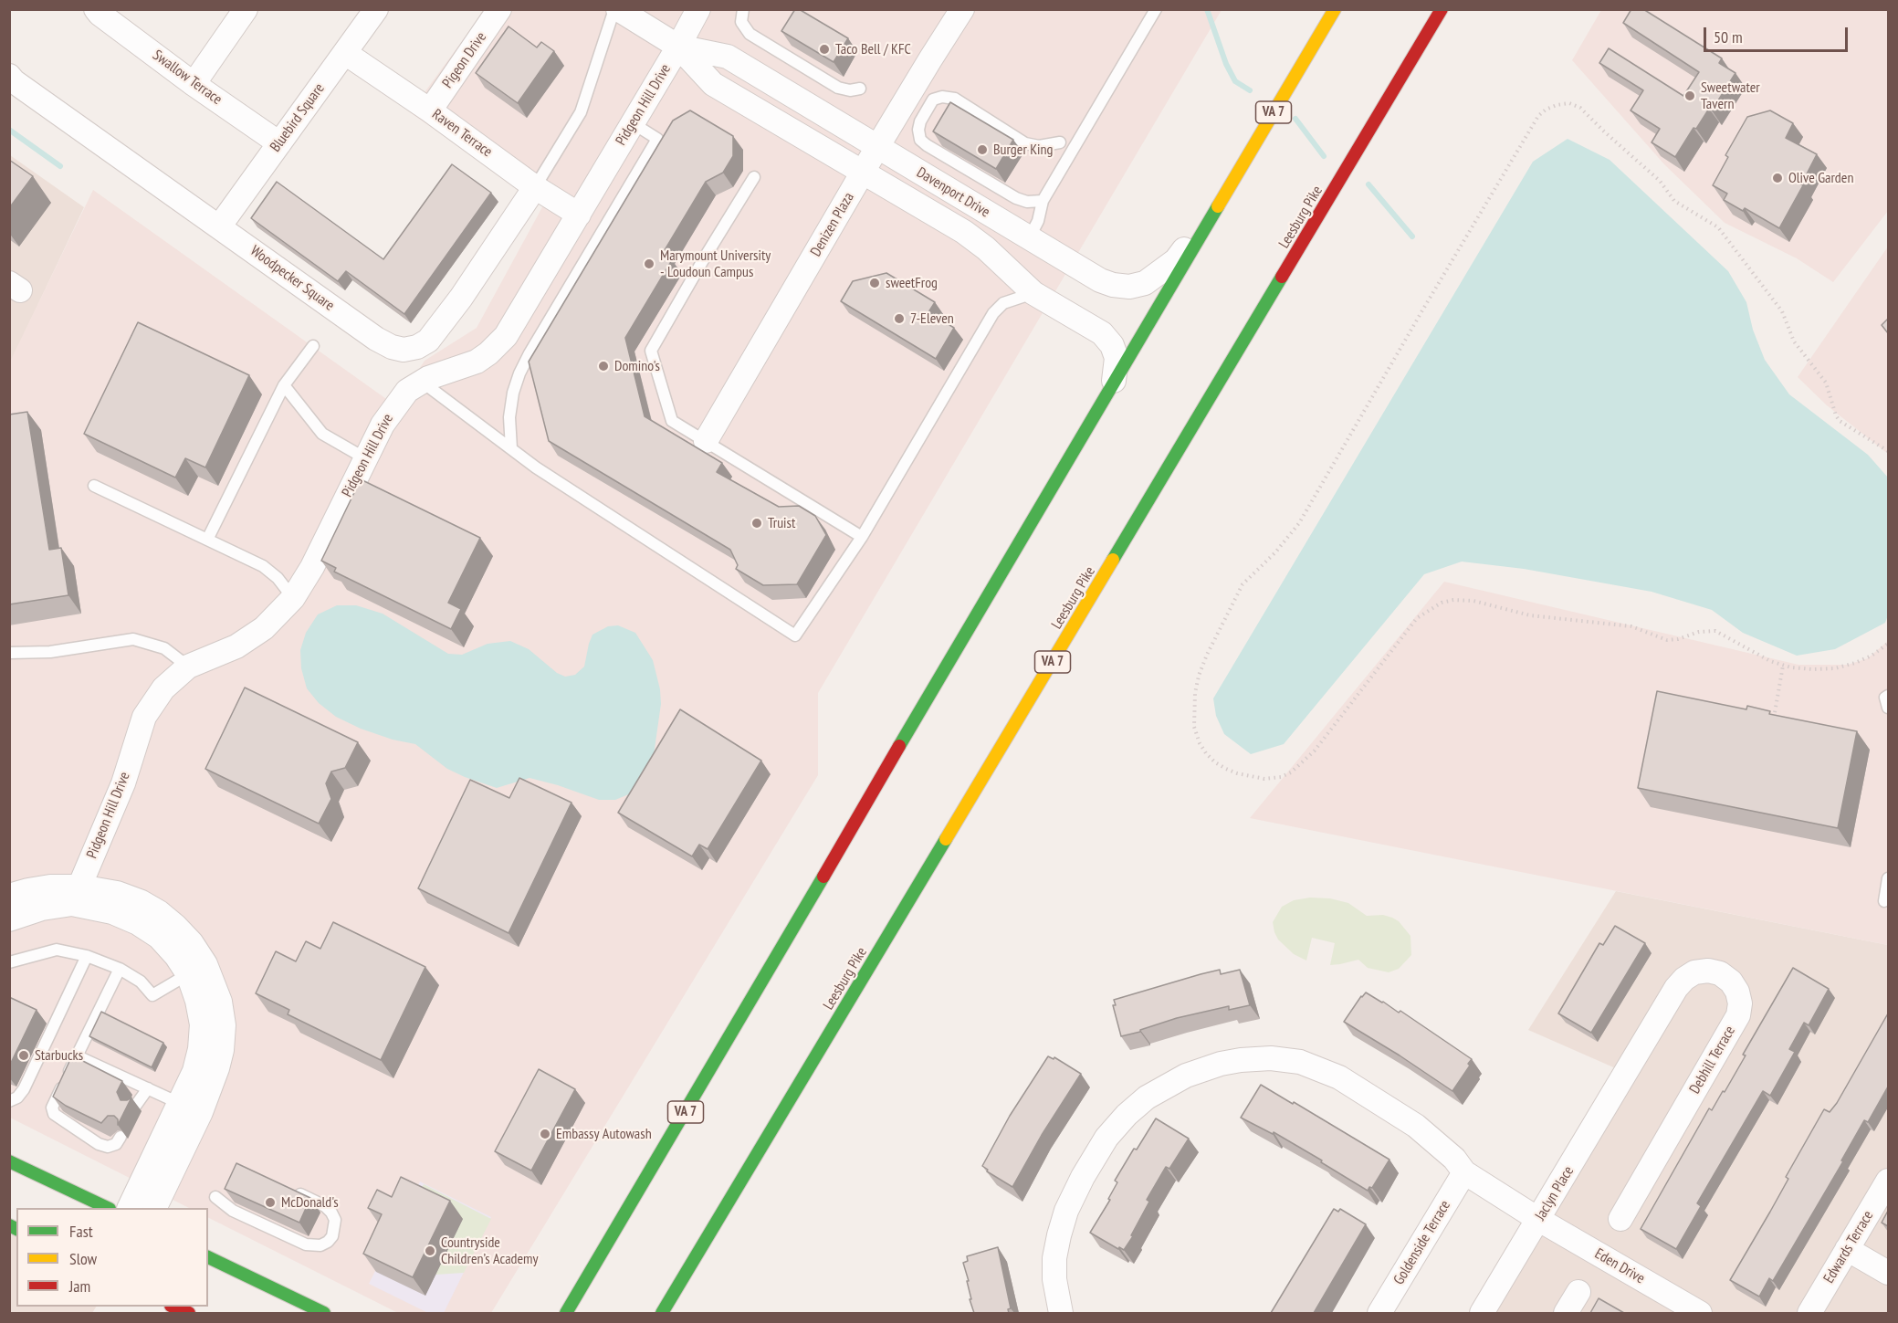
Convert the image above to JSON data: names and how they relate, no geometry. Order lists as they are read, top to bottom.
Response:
{
  "streets": {
    "main road": ["VA 7", "Leesburg Pike"],
    "street": [
      "Pigeon Drive",
      "Swallow Terrace",
      "Pidgeon Hill Drive",
      "Bluebird Square",
      "Raven Terrace",
      "Davenport Drive",
      "Denizen Plaza",
      "Woodpecker Square",
      "Debhill Terrace",
      "Jaclyn Place",
      "Goldenside Terrace",
      "Edwards Terrace",
      "Eden Drive"
    ]
  },
  "crossings": [
    ["Pigeon Drive", "Raven Terrace"],
    ["Swallow Terrace", "Bluebird Square"],
    ["Pidgeon Hill Drive", "Raven Terrace"],
    ["Pidgeon Hill Drive", "Davenport Drive"],
    ["VA 7", "Davenport Drive"],
    ["Bluebird Square", "Raven Terrace"],
    ["Bluebird Square", "Woodpecker Square"],
    ["Raven Terrace", "Woodpecker Square"],
    ["Davenport Drive", "Denizen Plaza"],
    ["Debhill Terrace", "Jaclyn Place"],
    ["Jaclyn Place", "Eden Drive"],
    ["Goldenside Terrace", "Eden Drive"]
  ],
  "places": [
    "Taco Bell / KFC",
    "Sweetwater Tavern",
    "Burger King",
    "Olive Garden",
    "Marymount University - Loudoun Campus",
    "sweetFrog",
    "7-Eleven",
    "Domino's",
    "Truist",
    "Starbucks",
    "Embassy Autowash",
    "McDonald's",
    "Countryside Children’s Academy"
  ],
  "legend": ["Fast", "Slow", "Jam"],
  "scale_bar": "50 m"
}
